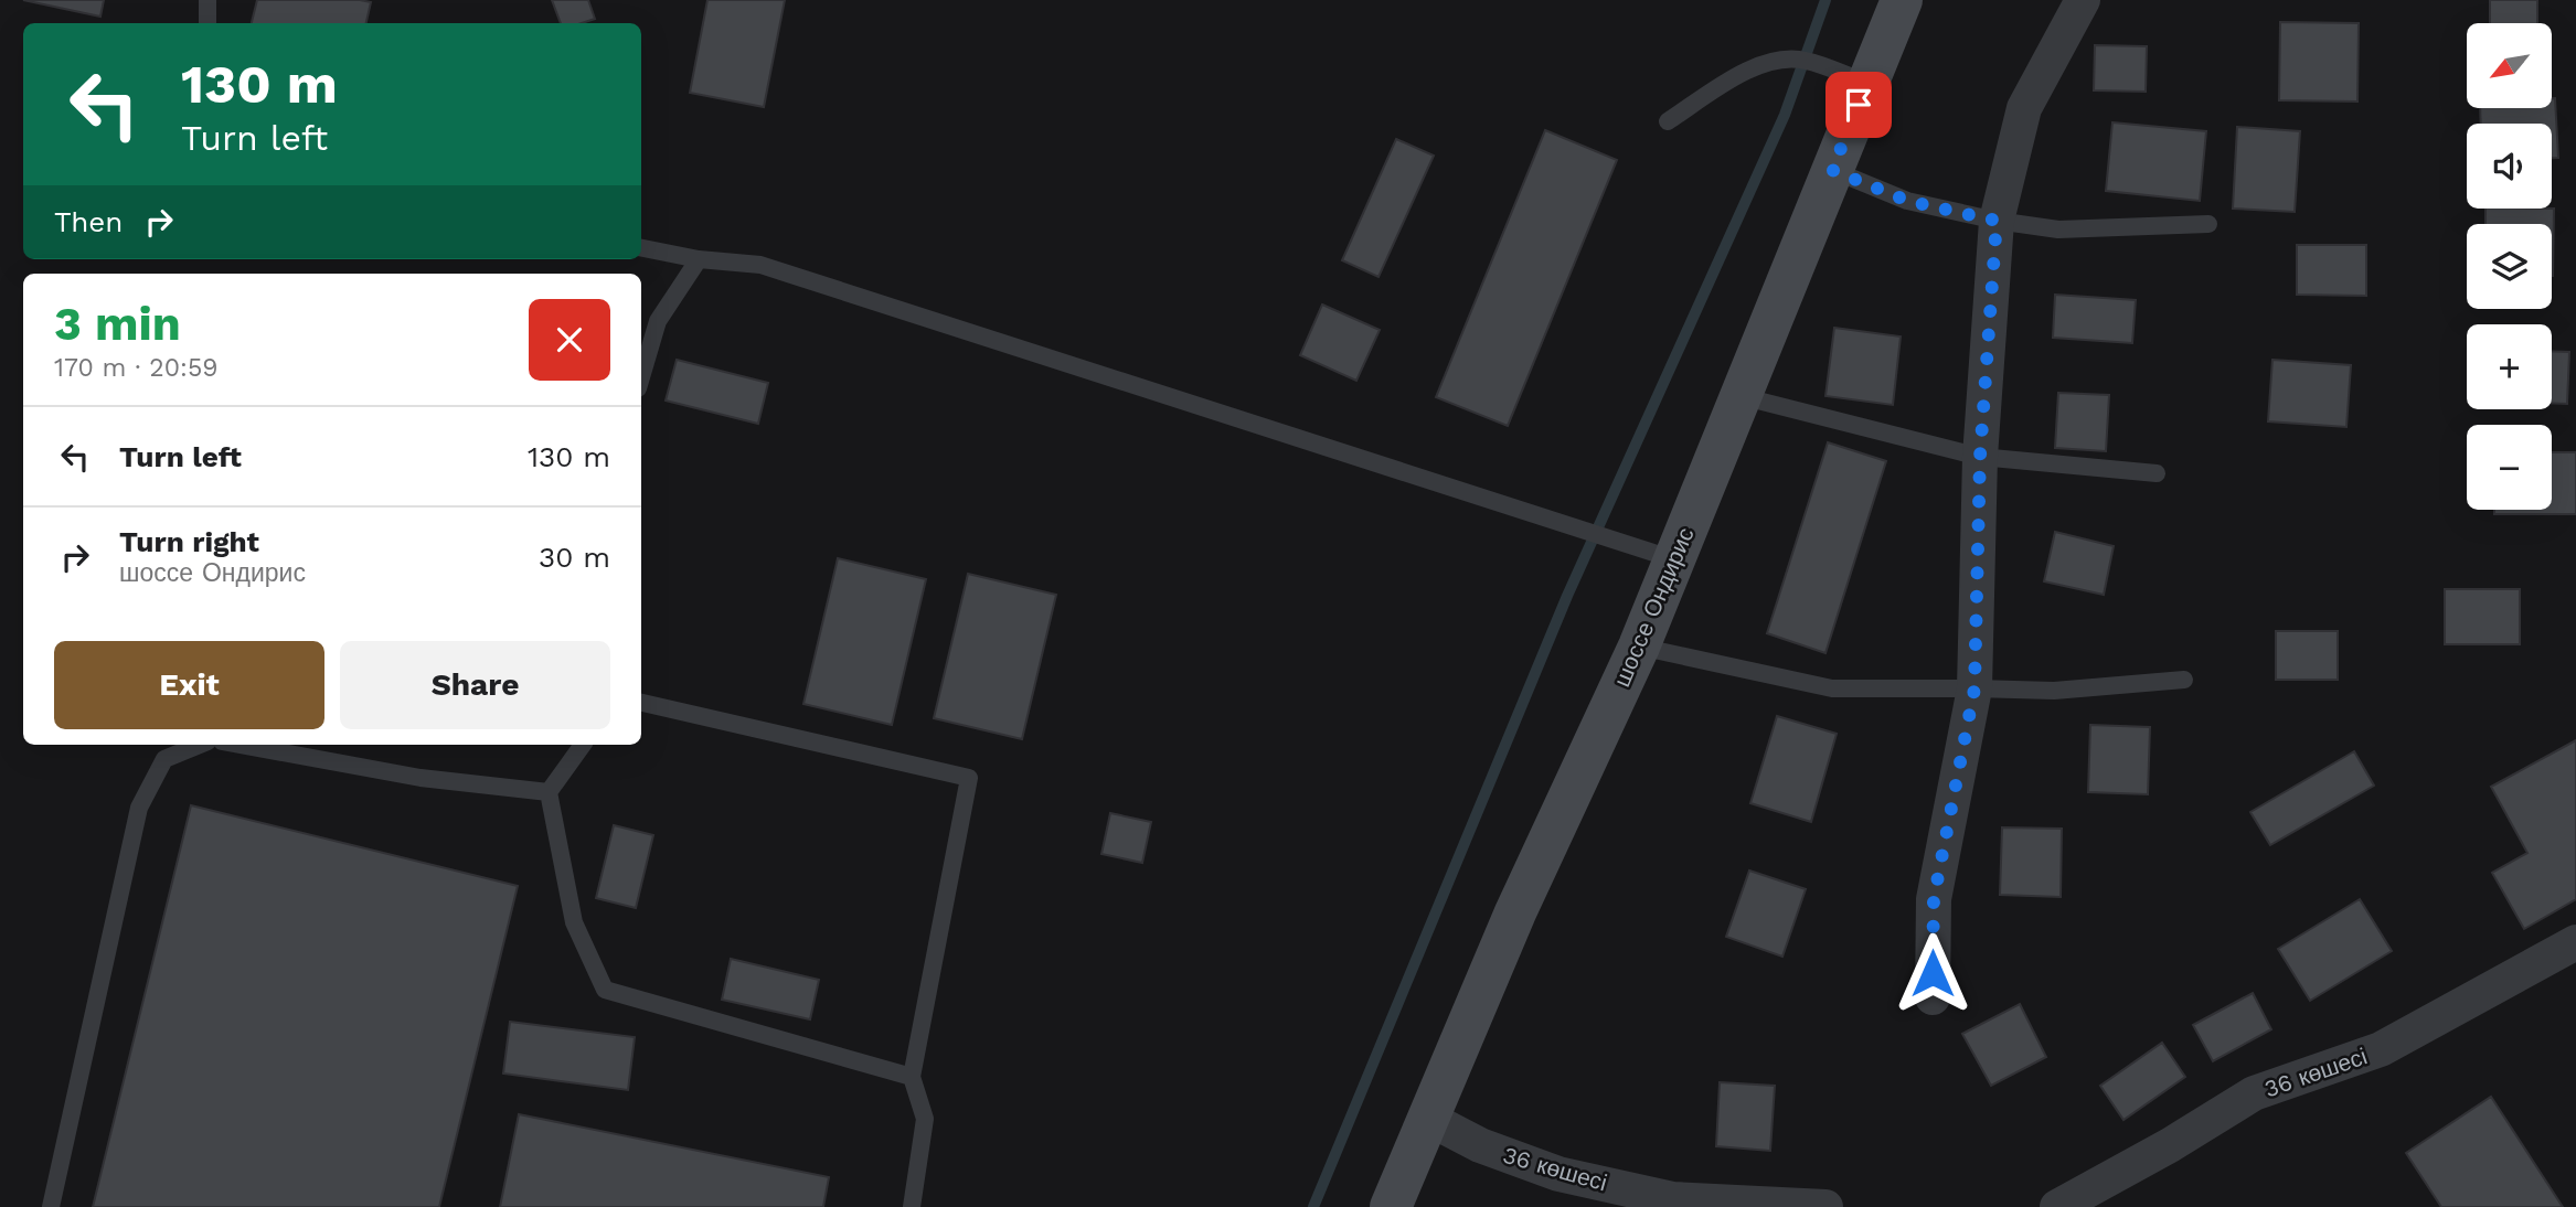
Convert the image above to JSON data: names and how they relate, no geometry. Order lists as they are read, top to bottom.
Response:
{
  "streets": {
    "main road": ["шоссе Ондирис"],
    "street": ["36 көшесі"]
  },
  "crossings": [
    ["шоссе Ондирис", "36 көшесі"]
  ],
  "north": "bottom left",
  "page": {
    "map_buttons": ["+", "−"],
    "turn": ["130 m", "Turn left"],
    "then": "Then",
    "heading": ["3 min", "170 m · 20:59"],
    "list": [
      {
        "name": "Turn left",
        "value": "130 m"
      },
      {
        "name": "Turn right",
        "note": "шоссе Ондирис",
        "value": "30 m"
      }
    ],
    "buttons": ["Exit", "Share"]
  }
}
